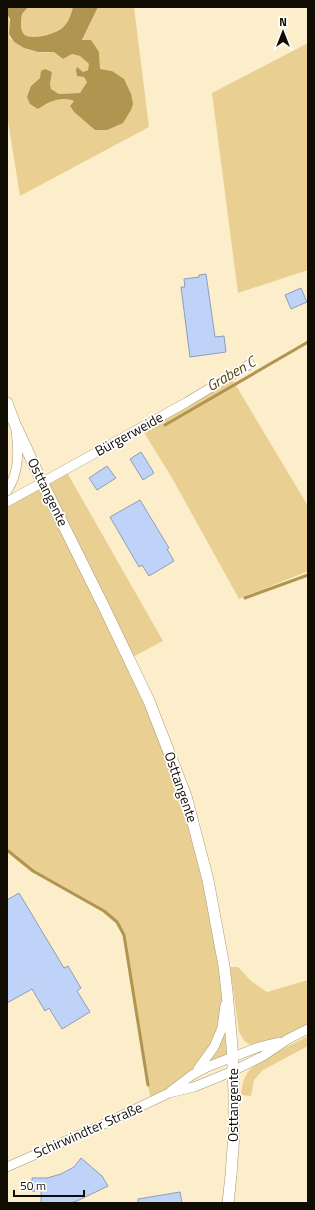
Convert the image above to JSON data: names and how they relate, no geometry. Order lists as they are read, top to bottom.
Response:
{
  "streets": {
    "main road": ["Osttangente"],
    "street": ["Bürgerweide", "Schirwindter Straße"]
  },
  "crossings": [
    ["Bürgerweide", "Osttangente"],
    ["Osttangente", "Schirwindter Straße"]
  ],
  "water": ["Graben C"],
  "scale_bar": "50 m",
  "north": "top"
}
